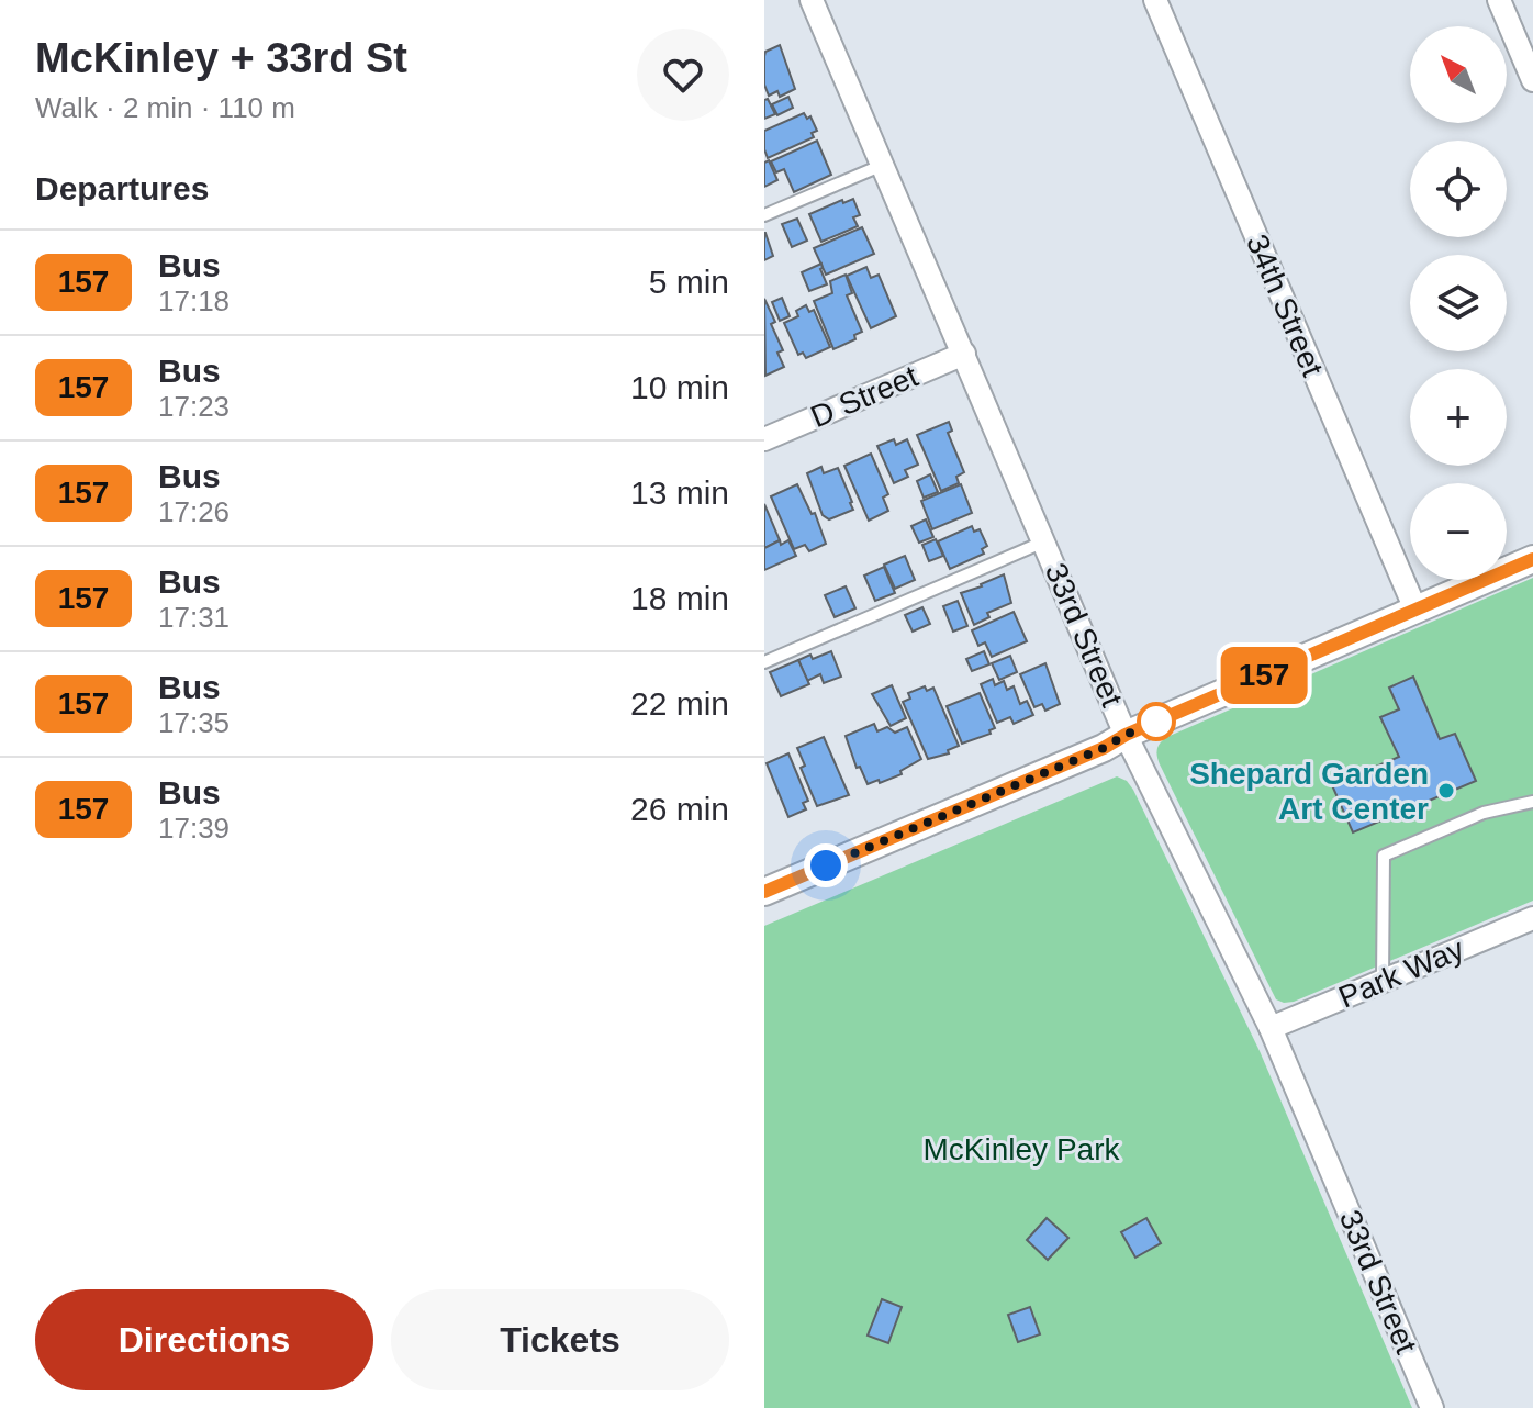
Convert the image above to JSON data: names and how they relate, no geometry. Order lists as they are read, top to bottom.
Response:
{
  "streets": {
    "street": [
      "34th Street",
      "D Street",
      "33rd Street",
      "Park Way"
    ]
  },
  "crossings": [
    ["D Street", "33rd Street"],
    ["33rd Street", "Park Way"]
  ],
  "parks": ["McKinley Park"],
  "places": ["Shepard Garden Art Center"],
  "lines": ["bus line 157"],
  "north": "top left",
  "page": {
    "heading": [
      ["McKinley + 33rd St", "Walk · 2 min · 110 m"],
      "Departures"
    ],
    "on_map": "157",
    "map_buttons": ["+", "−"],
    "list": [
      {
        "mark": "157",
        "name": "Bus",
        "note": "17:18",
        "value": "5 min"
      },
      {
        "mark": "157",
        "name": "Bus",
        "note": "17:23",
        "value": "10 min"
      },
      {
        "mark": "157",
        "name": "Bus",
        "note": "17:26",
        "value": "13 min"
      },
      {
        "mark": "157",
        "name": "Bus",
        "note": "17:31",
        "value": "18 min"
      },
      {
        "mark": "157",
        "name": "Bus",
        "note": "17:35",
        "value": "22 min"
      },
      {
        "mark": "157",
        "name": "Bus",
        "note": "17:39",
        "value": "26 min"
      }
    ],
    "buttons": ["Directions", "Tickets"]
  }
}
